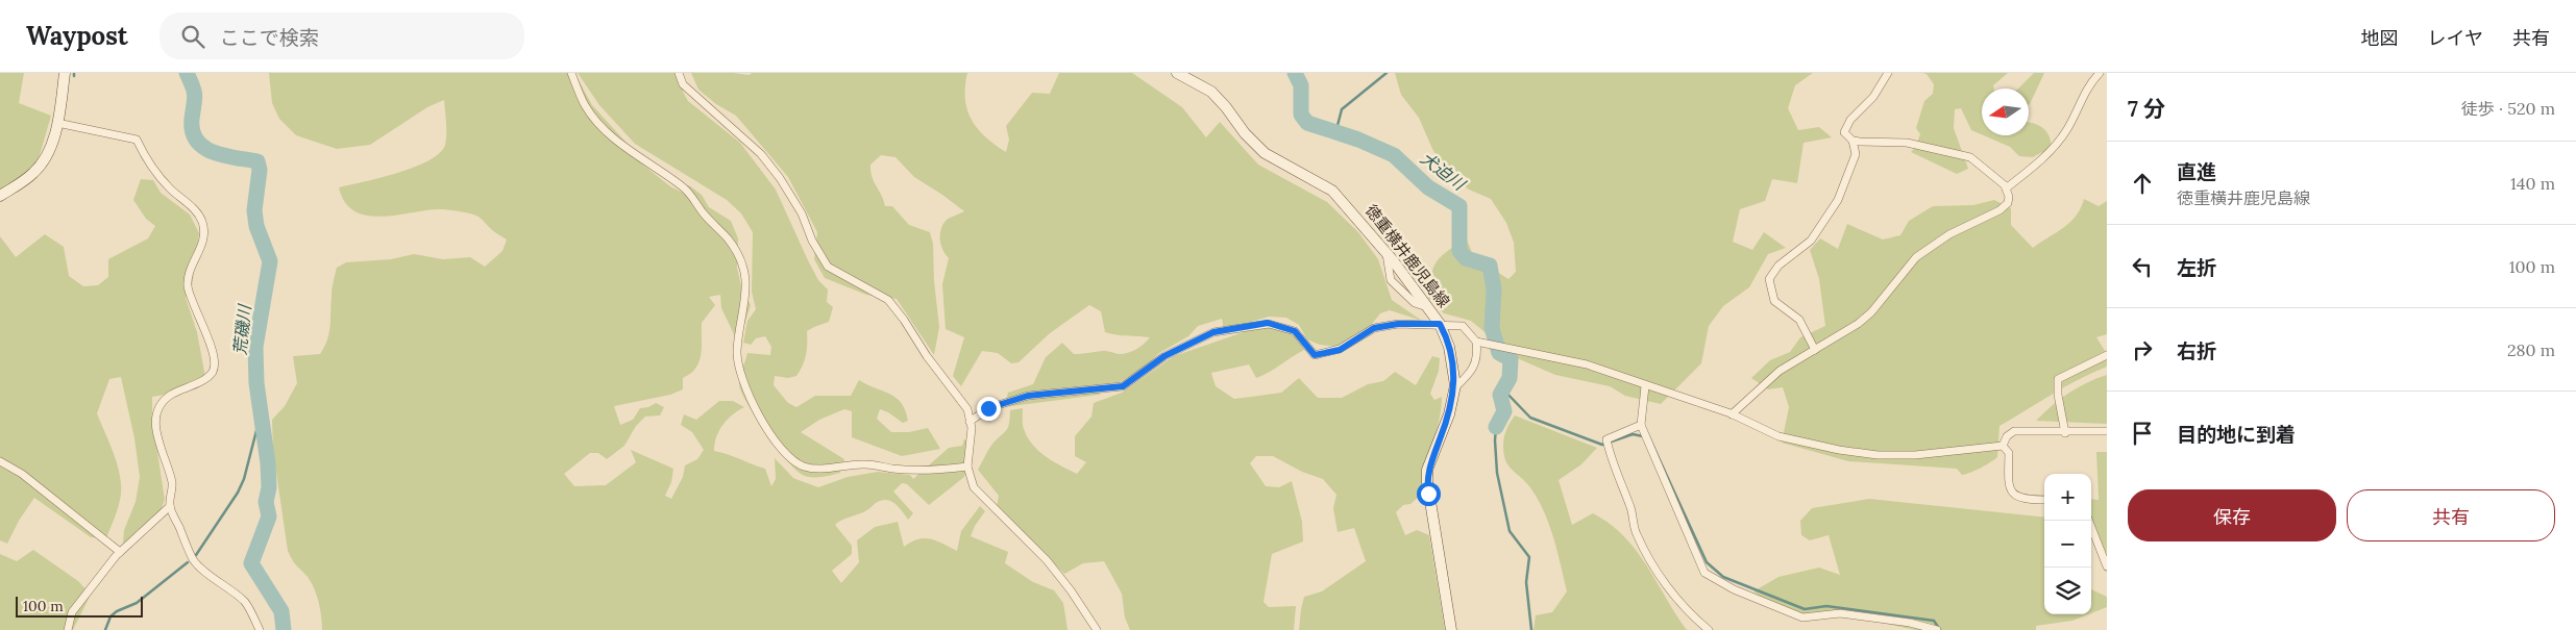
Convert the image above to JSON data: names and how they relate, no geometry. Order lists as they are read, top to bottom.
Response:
{
  "streets": {
    "main road": ["徳重横井鹿児島線"]
  },
  "water": ["犬迫川", "荒磯川"],
  "scale_bar": "100 m",
  "north": "left",
  "page": {
    "header": "Waypost",
    "search": "ここで検索",
    "nav": ["地図", "レイヤ", "共有"],
    "heading": ["7 分", "徒歩 · 520 m"],
    "list": [
      ["直進", "徳重横井鹿児島線", "140 m"],
      ["左折", "100 m"],
      ["右折", "280 m"],
      "目的地に到着"
    ],
    "map_buttons": ["+", "−"],
    "buttons": ["保存", "共有"],
    "scale": "100 m"
  }
}
